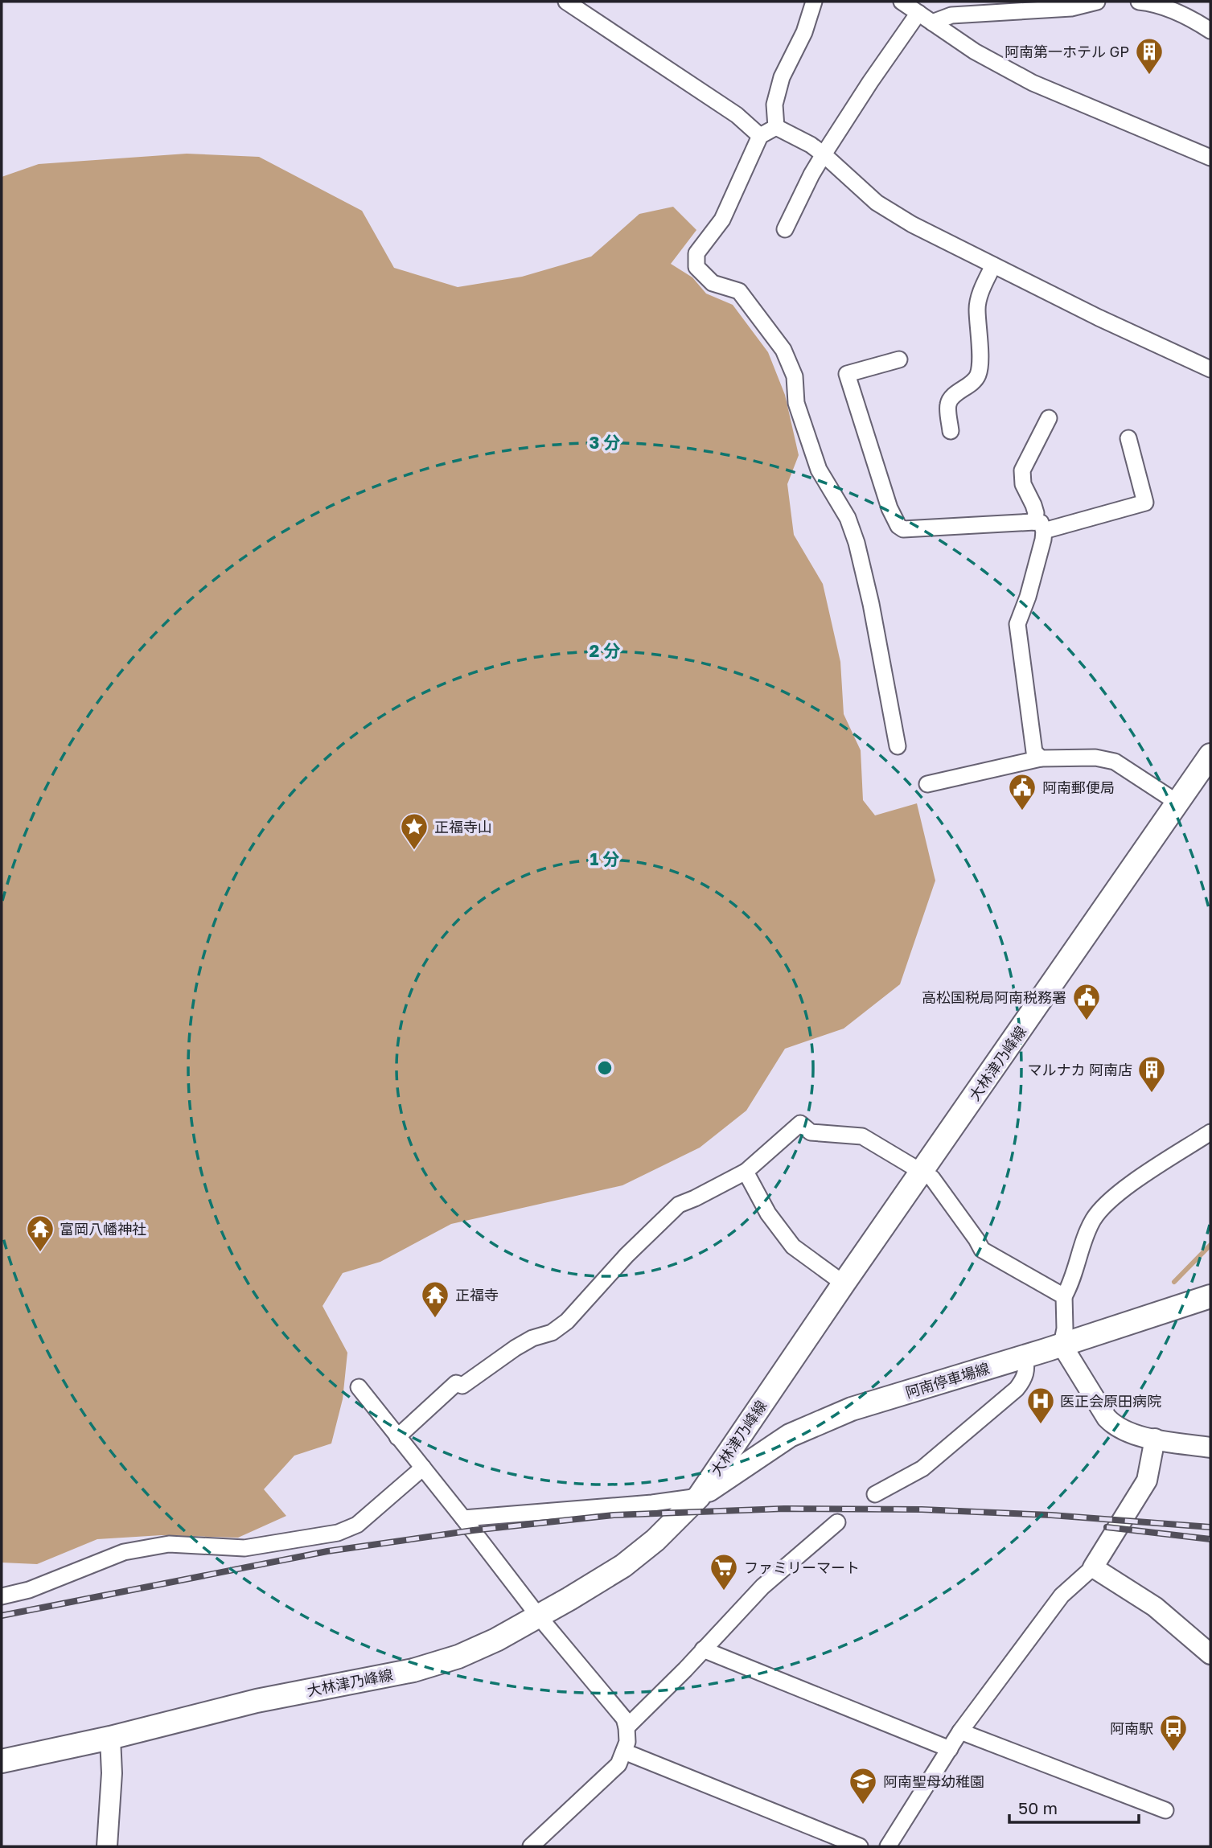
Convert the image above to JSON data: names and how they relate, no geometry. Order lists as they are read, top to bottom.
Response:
{
  "streets": {
    "main road": ["大林津乃峰線", "阿南停車場線"]
  },
  "crossings": [
    ["大林津乃峰線", "阿南停車場線"]
  ],
  "places": {
    "building": ["阿南第一ホテル GP", "マルナカ 阿南店"],
    "public building": ["阿南郵便局", "高松国税局阿南税務署"],
    "place": ["正福寺山"],
    "temple": ["富岡八幡神社", "正福寺"],
    "hospital": ["医正会原田病院"],
    "supermarket": ["ファミリーマート"],
    "bus stop": ["阿南駅"],
    "school or university": ["阿南聖母幼稚園"]
  },
  "scale_bar": "50 m",
  "rings": ["3 分", "2 分", "1 分"]
}
